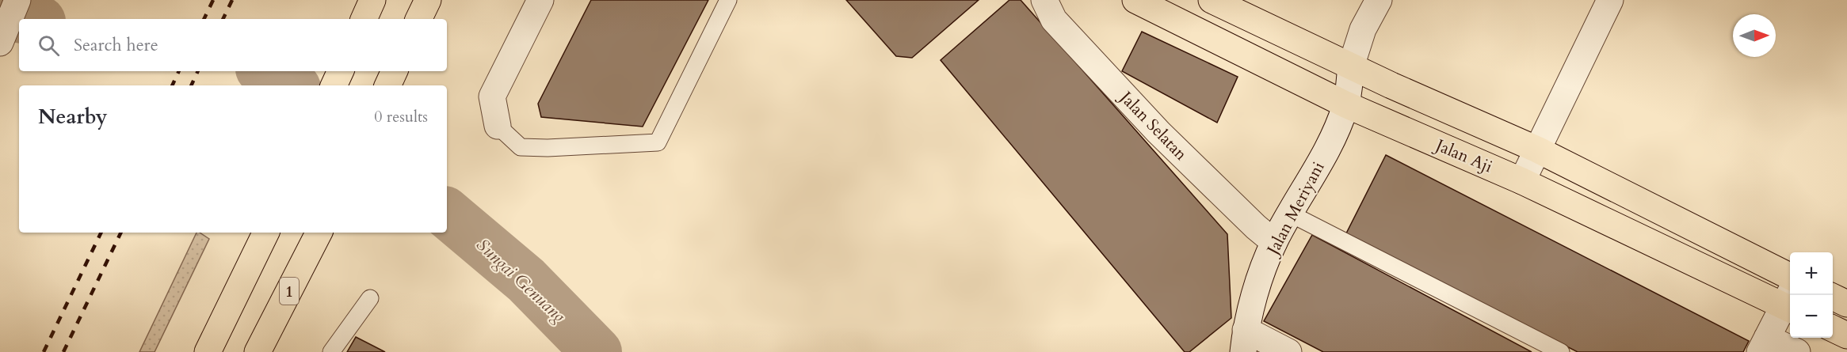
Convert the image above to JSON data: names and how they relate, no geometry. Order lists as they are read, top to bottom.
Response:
{
  "streets": {
    "main road": ["Jalan Aji", "1"],
    "street": ["Jalan Selatan", "Jalan Meriyani"]
  },
  "crossings": [
    ["Jalan Selatan", "Jalan Meriyani"],
    ["Jalan Aji", "Jalan Meriyani"]
  ],
  "water": ["Sungai Genuang"],
  "north": "right",
  "page": {
    "search": "Search here",
    "heading": ["Nearby", "0 results"],
    "map_buttons": ["+", "−"]
  }
}
